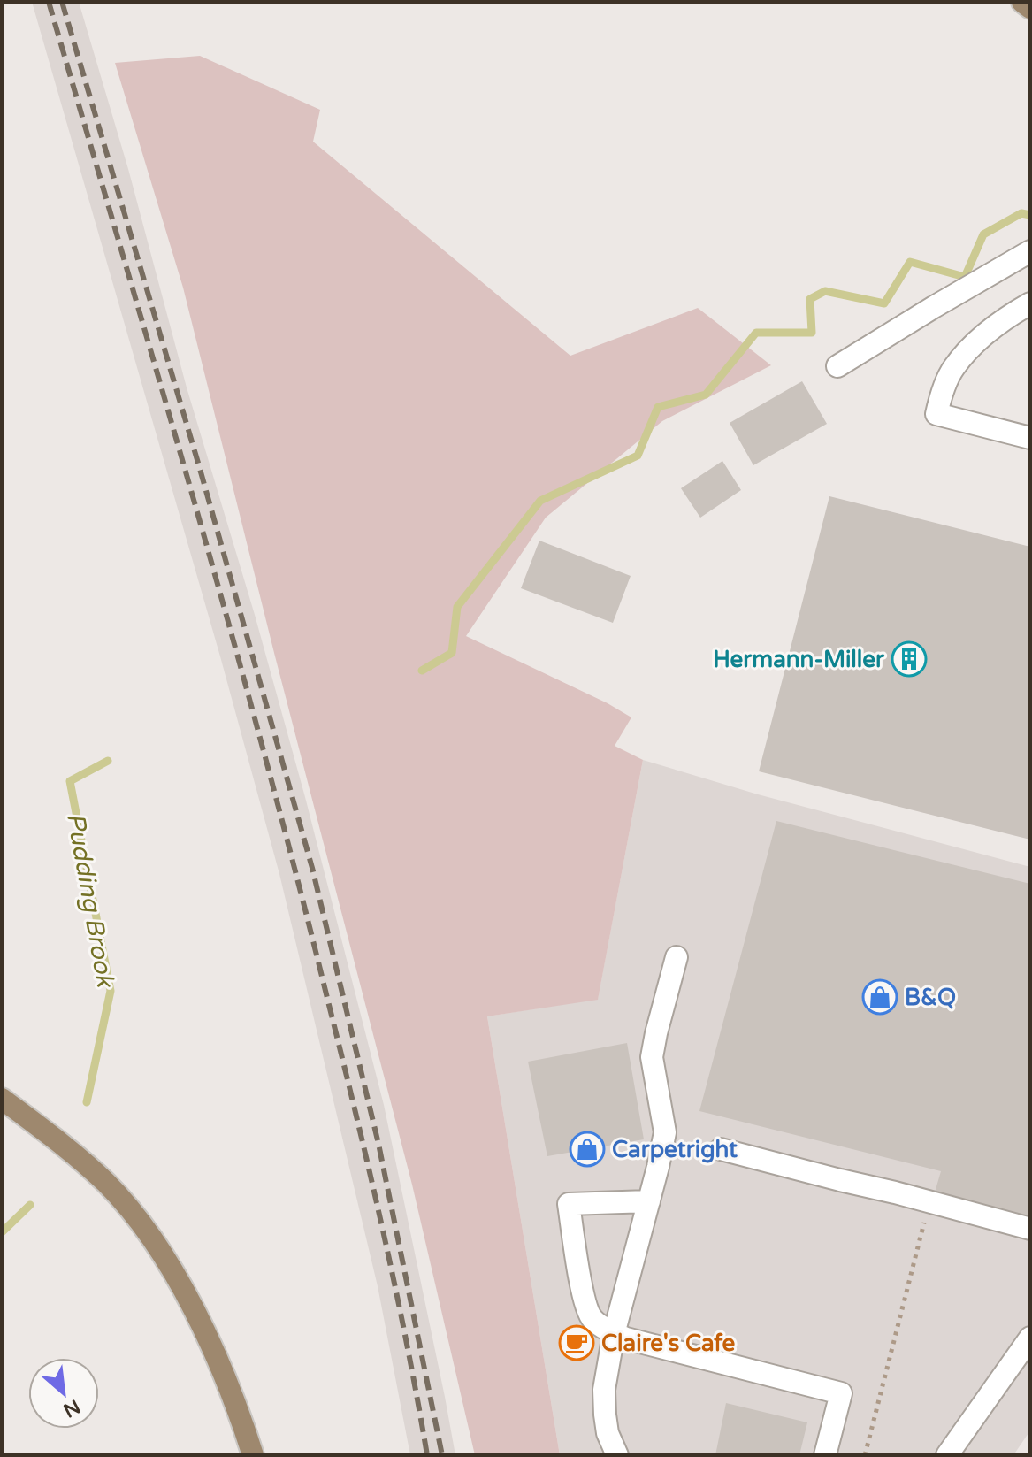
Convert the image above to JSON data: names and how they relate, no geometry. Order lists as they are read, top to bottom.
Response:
{
  "water": ["Pudding Brook"],
  "places": {
    "building": ["Hermann-Miller"],
    "shop": ["B&Q", "Carpetright"],
    "cafe": ["Claire's Cafe"]
  },
  "north": "bottom right"
}
